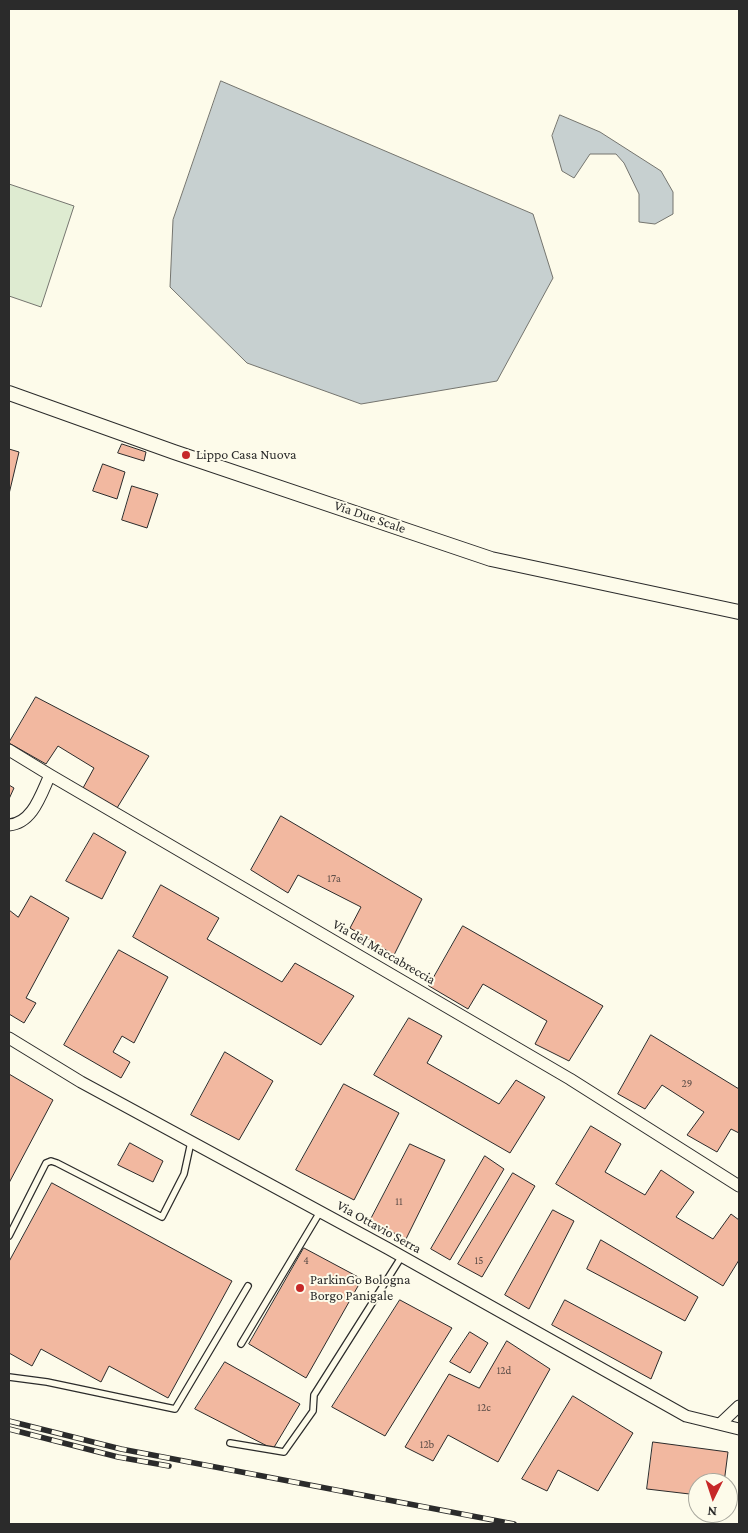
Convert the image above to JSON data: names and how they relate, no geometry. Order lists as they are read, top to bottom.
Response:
{
  "streets": {
    "street": ["Via Due Scale", "Via del Maccabreccia", "Via Ottavio Serra"]
  },
  "places": ["Lippo Casa Nuova", "ParkinGo Bologna Borgo Panigale"],
  "house_numbers": [
    "17a",
    "29",
    "11",
    "4",
    "15",
    "12d",
    "12c",
    "12b"
  ],
  "north": "bottom"
}
